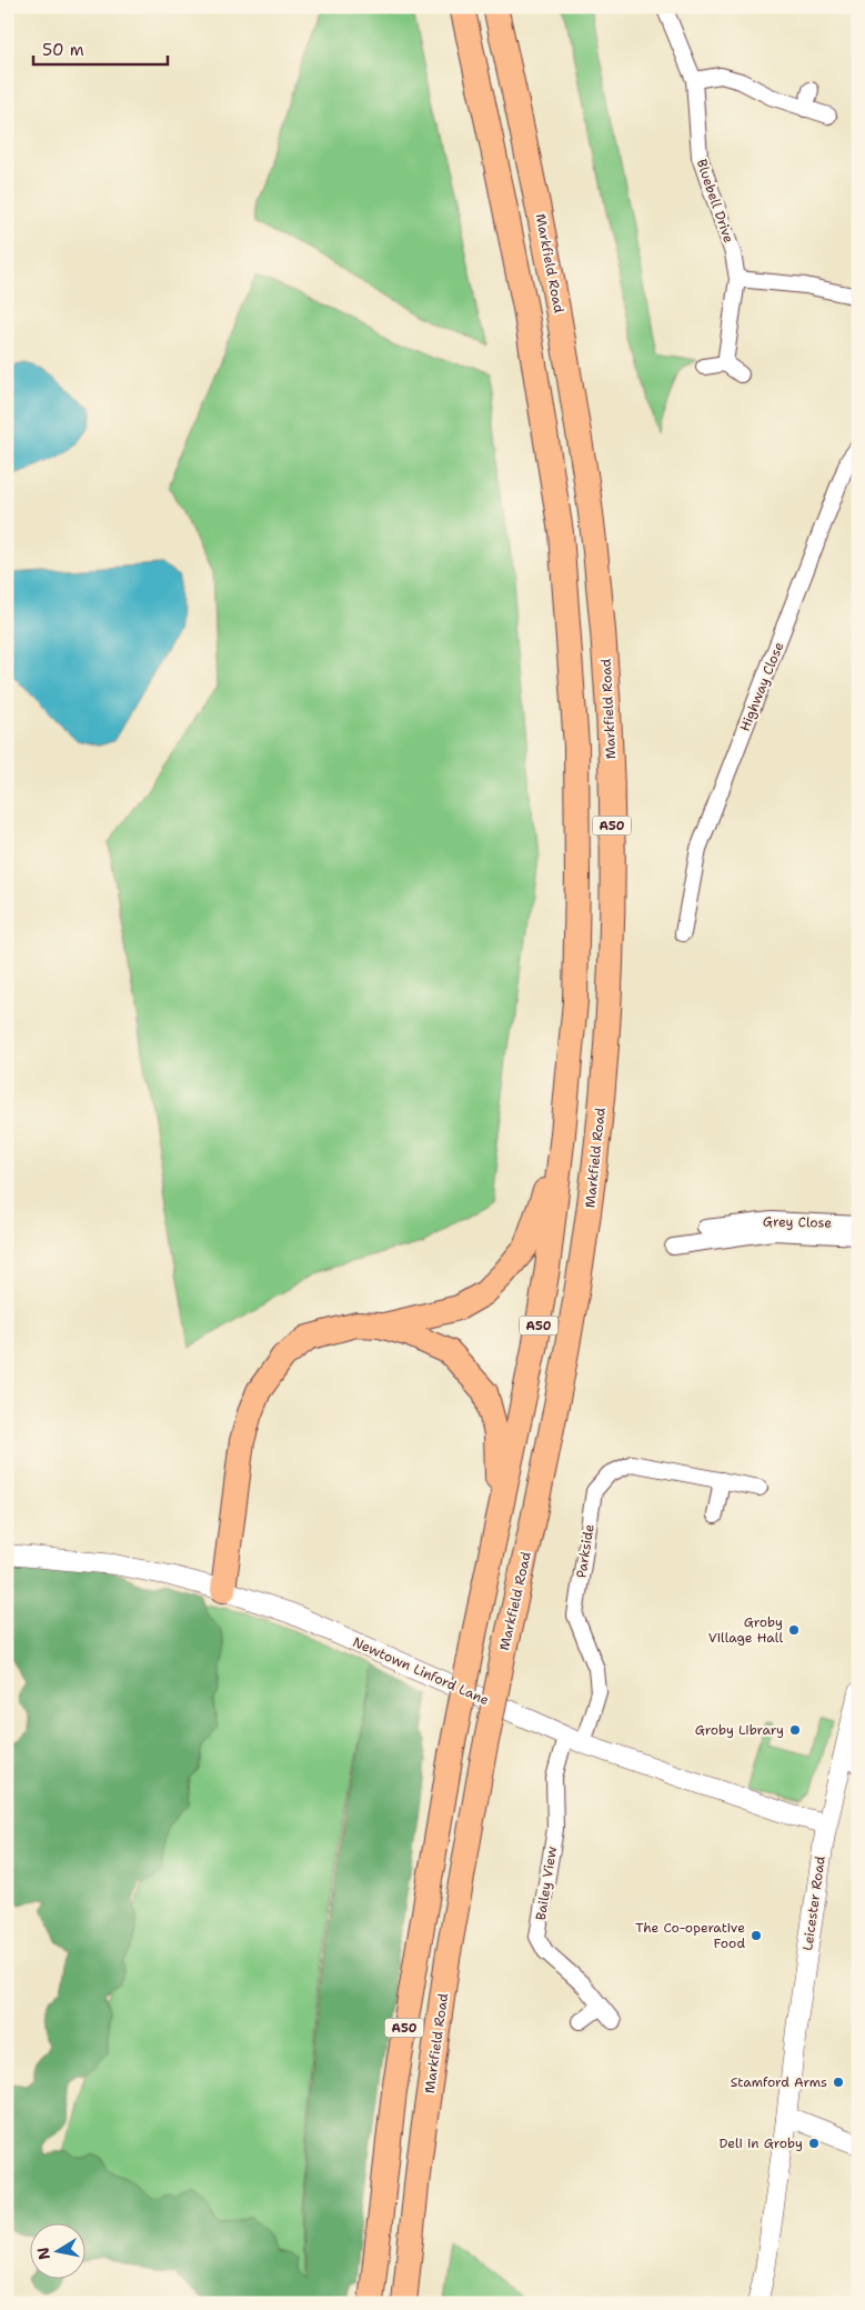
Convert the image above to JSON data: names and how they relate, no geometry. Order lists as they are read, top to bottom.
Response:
{
  "streets": {
    "highway": ["Markfield Road", "A50"],
    "street": [
      "Bluebell Drive",
      "Highway Close",
      "Grey Close",
      "Parkside",
      "Newtown Linford Lane",
      "Bailey View",
      "Leicester Road"
    ]
  },
  "crossings": [
    ["Parkside", "Newtown Linford Lane"],
    ["Parkside", "Bailey View"],
    ["Newtown Linford Lane", "Bailey View"],
    ["Newtown Linford Lane", "Leicester Road"]
  ],
  "places": [
    "Groby Village Hall",
    "Groby Library",
    "The Co-operative Food",
    "Stamford Arms",
    "Deli in Groby"
  ],
  "scale_bar": "50 m",
  "north": "left"
}
